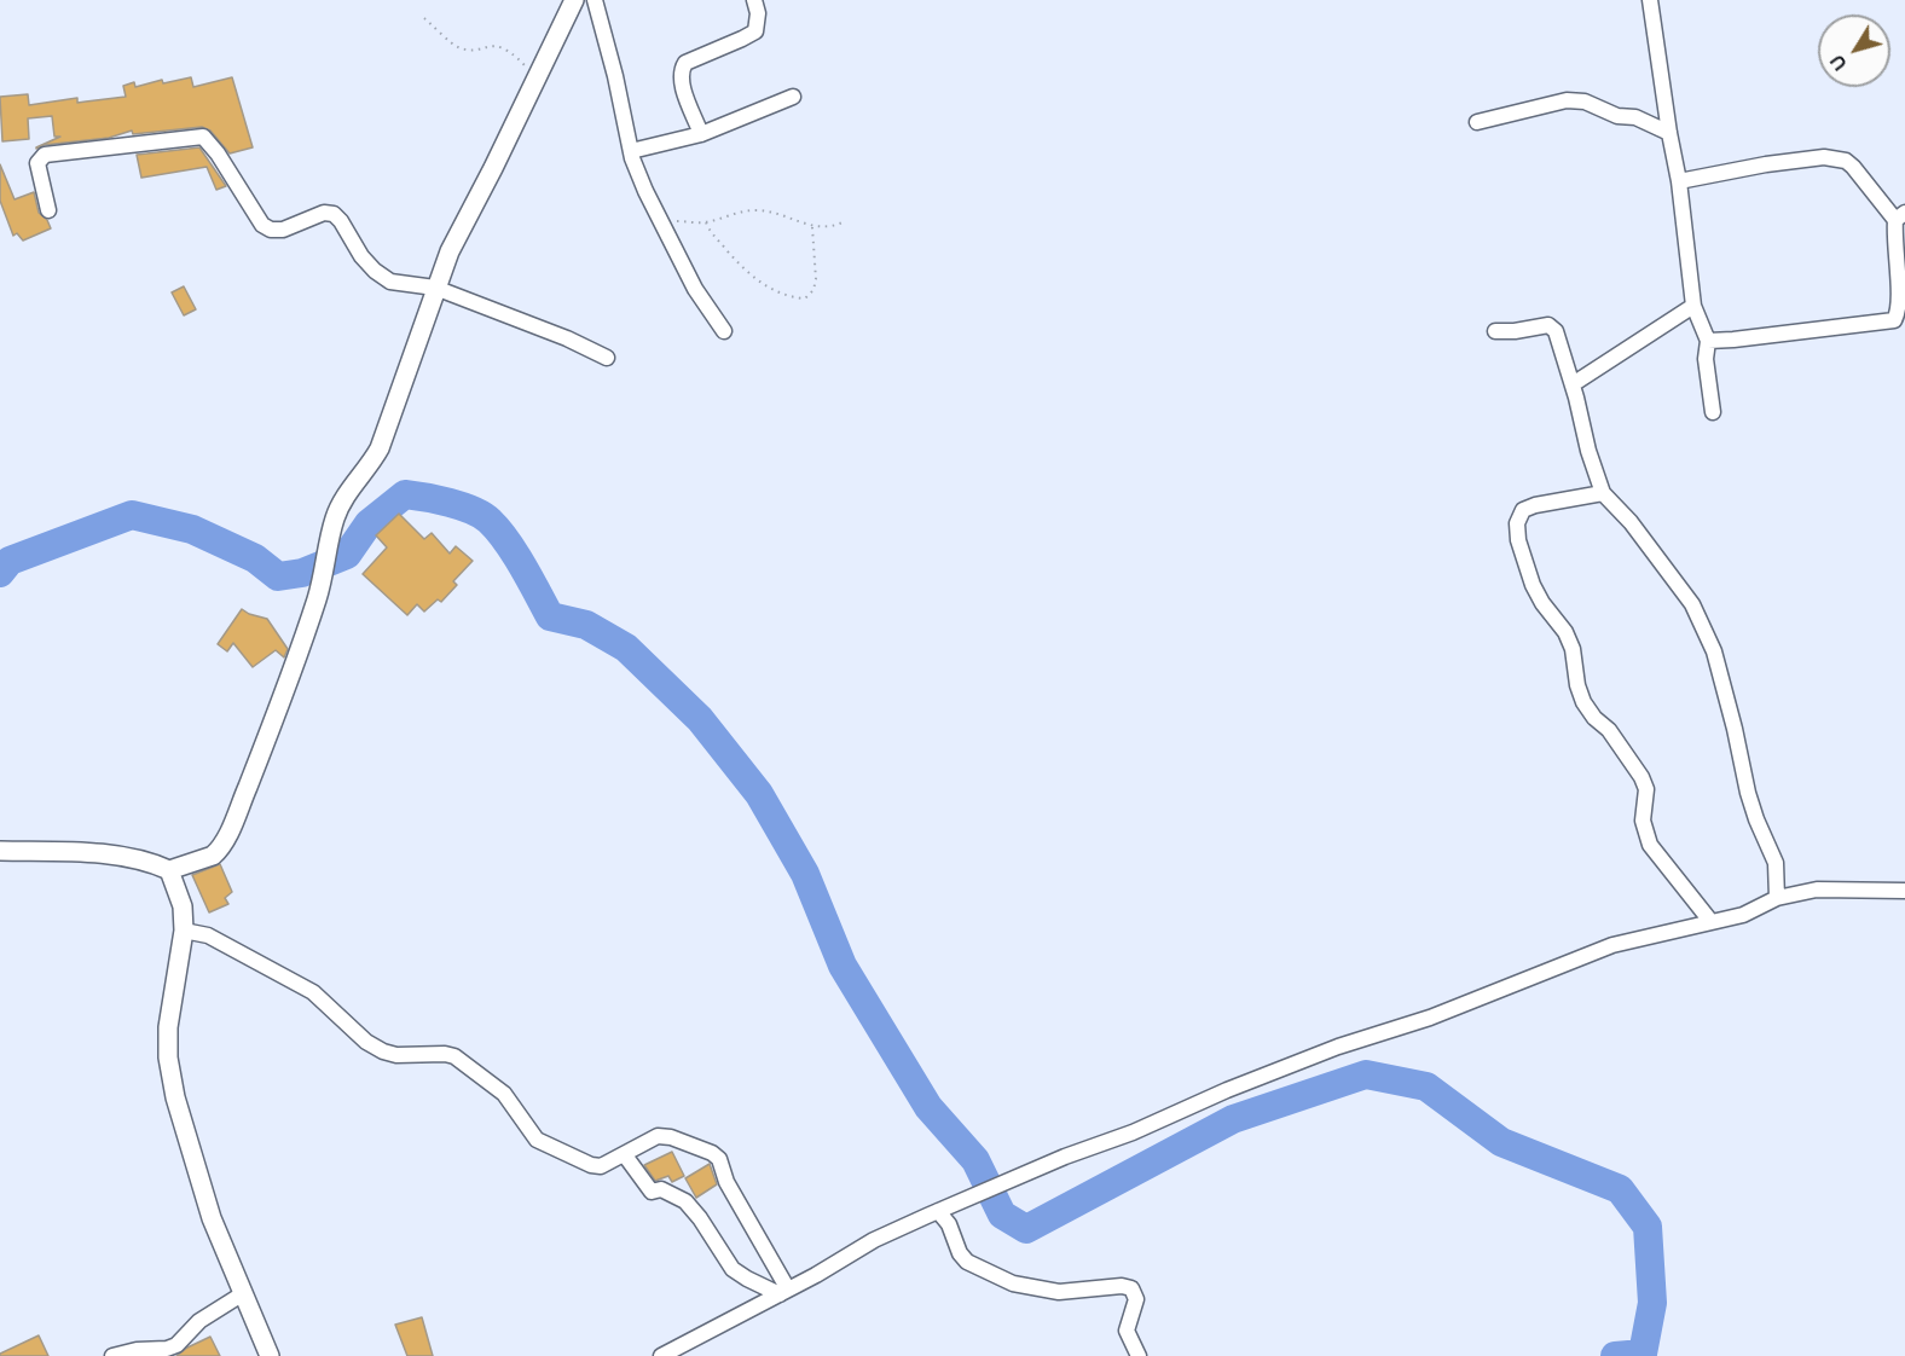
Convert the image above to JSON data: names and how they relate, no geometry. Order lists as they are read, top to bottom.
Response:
{
  "north": "bottom left"
}
